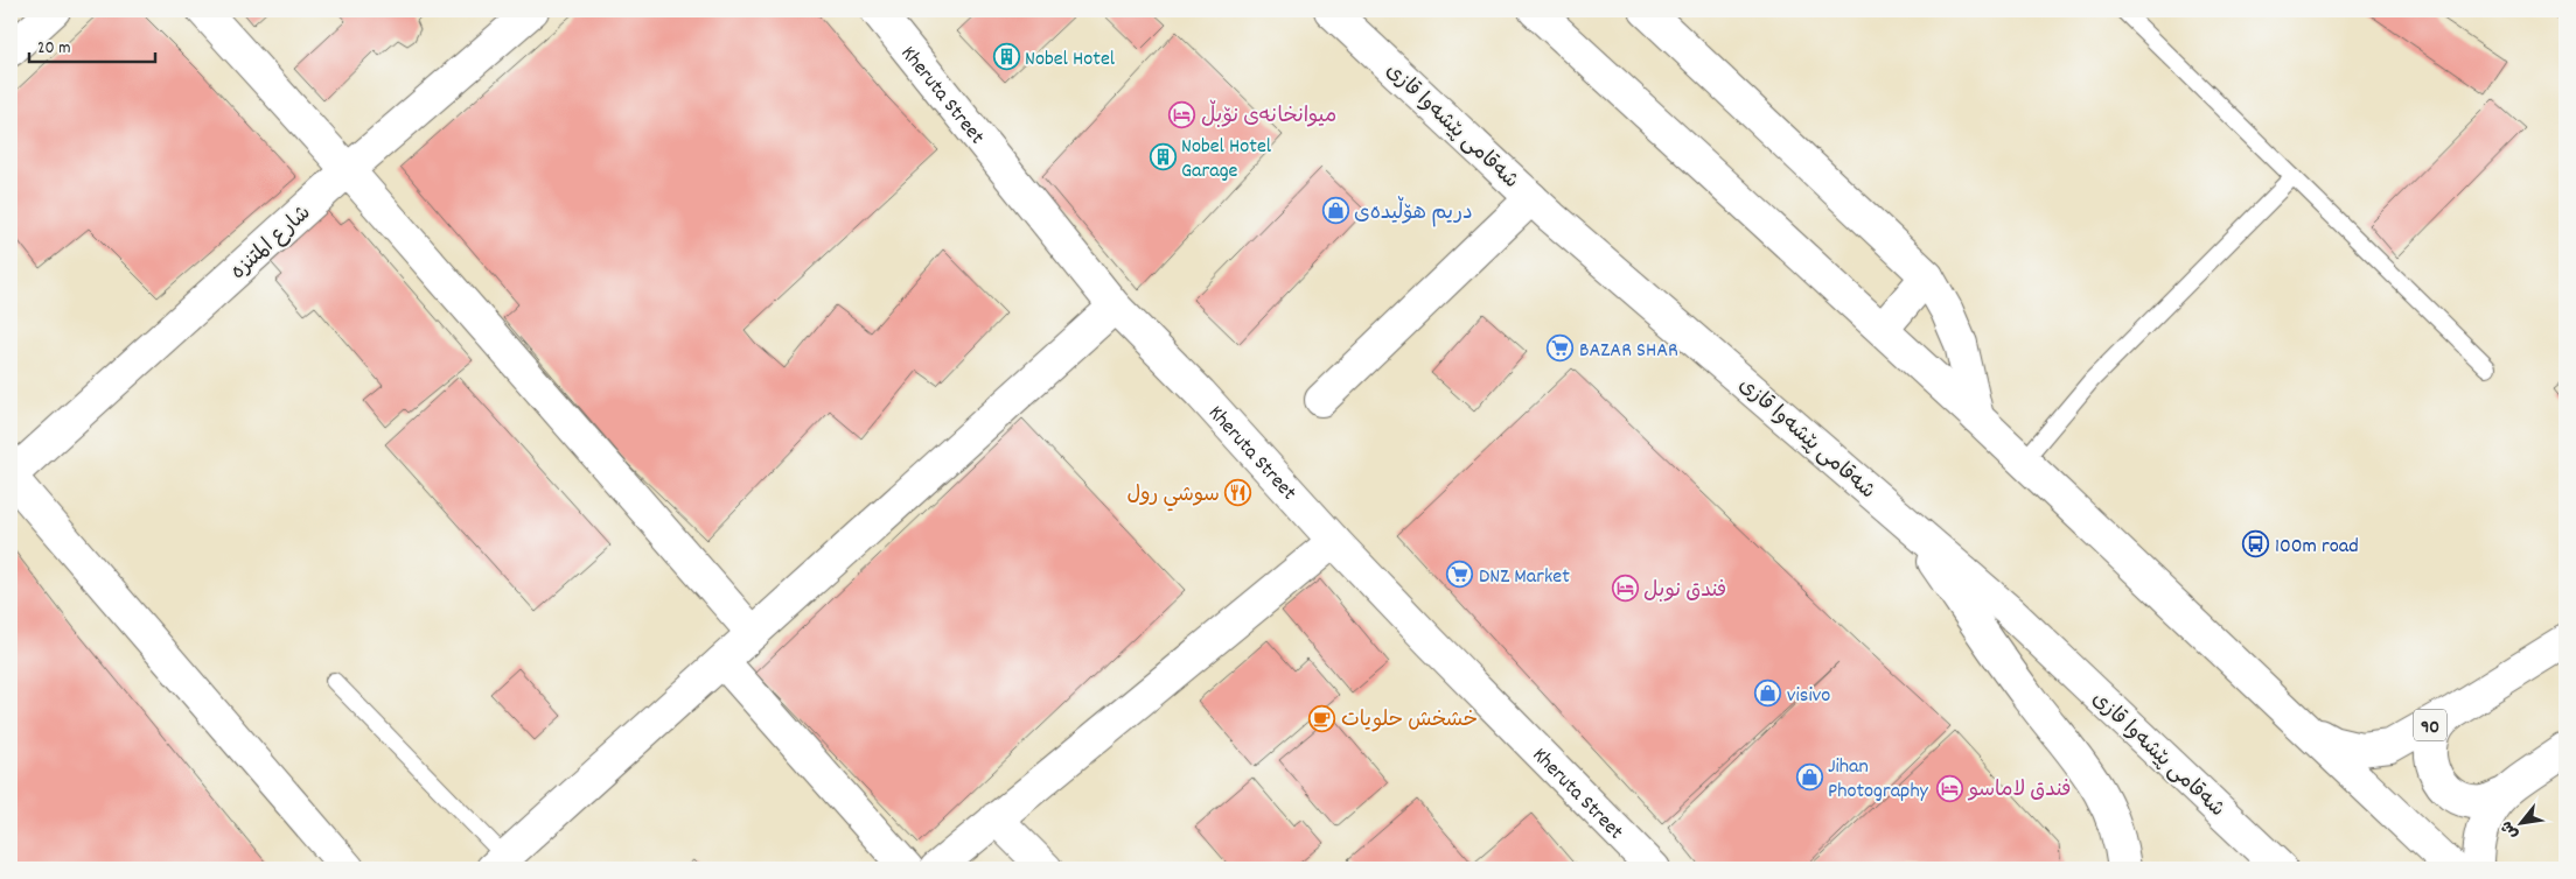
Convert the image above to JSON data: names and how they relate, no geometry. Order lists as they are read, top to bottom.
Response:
{
  "streets": {
    "main road": [
      "Kheruta Street",
      "شەقامی پێشەوا قازی",
      "شارع المتنزه",
      "90"
    ]
  },
  "places": {
    "building": ["Nobel Hotel", "Nobel Hotel Garage"],
    "hotel": ["میوانخانەی نۆبڵ", "فندق نوبل", "فندق لاماسو"],
    "shop": ["دریم ھۆڵیدەی", "visivo", "Jihan Photography"],
    "supermarket": ["BAZAR SHAR", "DNZ Market"],
    "restaurant": ["سوشي رول"],
    "bus stop": ["100m road"],
    "cafe": ["خشخش حلويات"]
  },
  "scale_bar": "20 m",
  "north": "bottom left"
}
